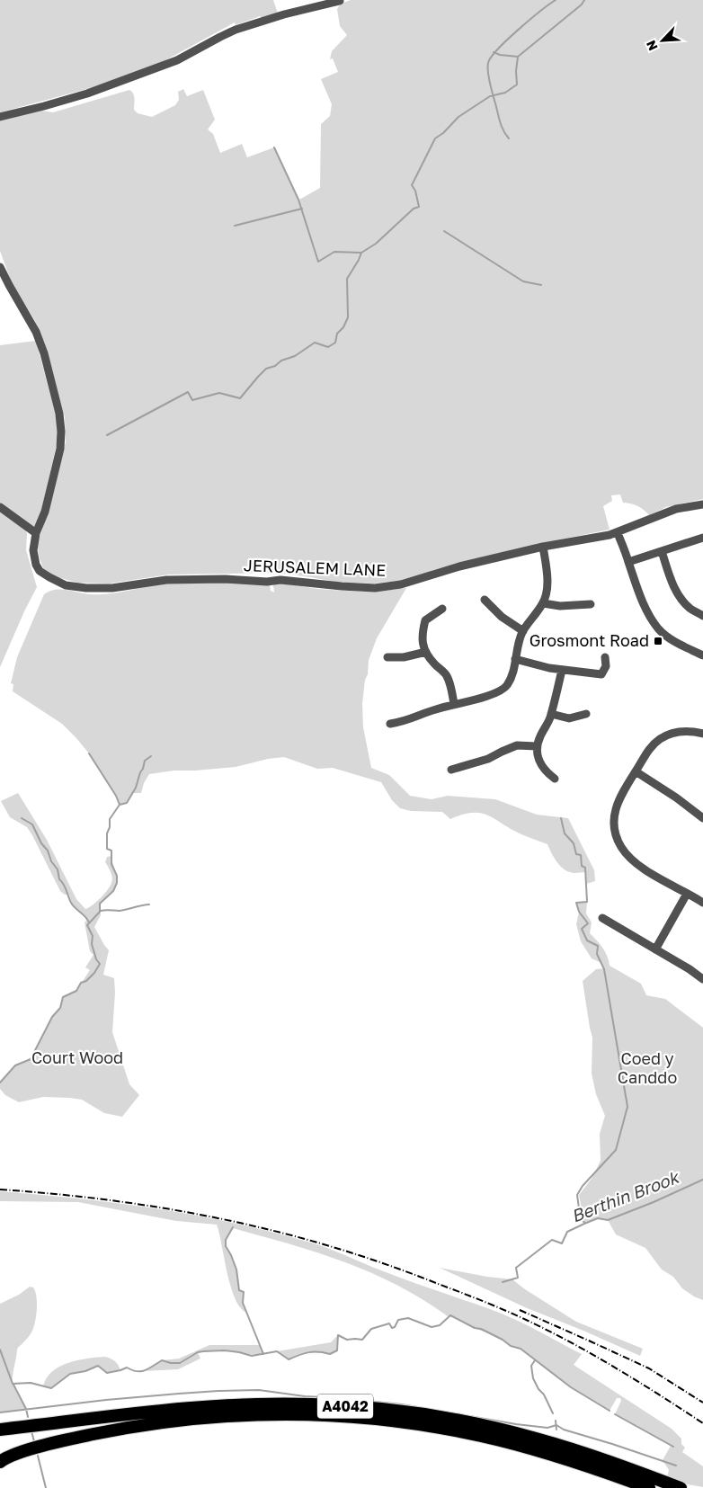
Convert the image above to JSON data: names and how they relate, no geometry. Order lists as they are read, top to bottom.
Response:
{
  "streets": {
    "highway": ["A4042"],
    "street": ["JERUSALEM LANE"]
  },
  "water": ["Berthin Brook"],
  "parks": ["Court Wood", "Coed y Canddo"],
  "places": {
    "transit": ["Grosmont Road"]
  },
  "north": "bottom left"
}
